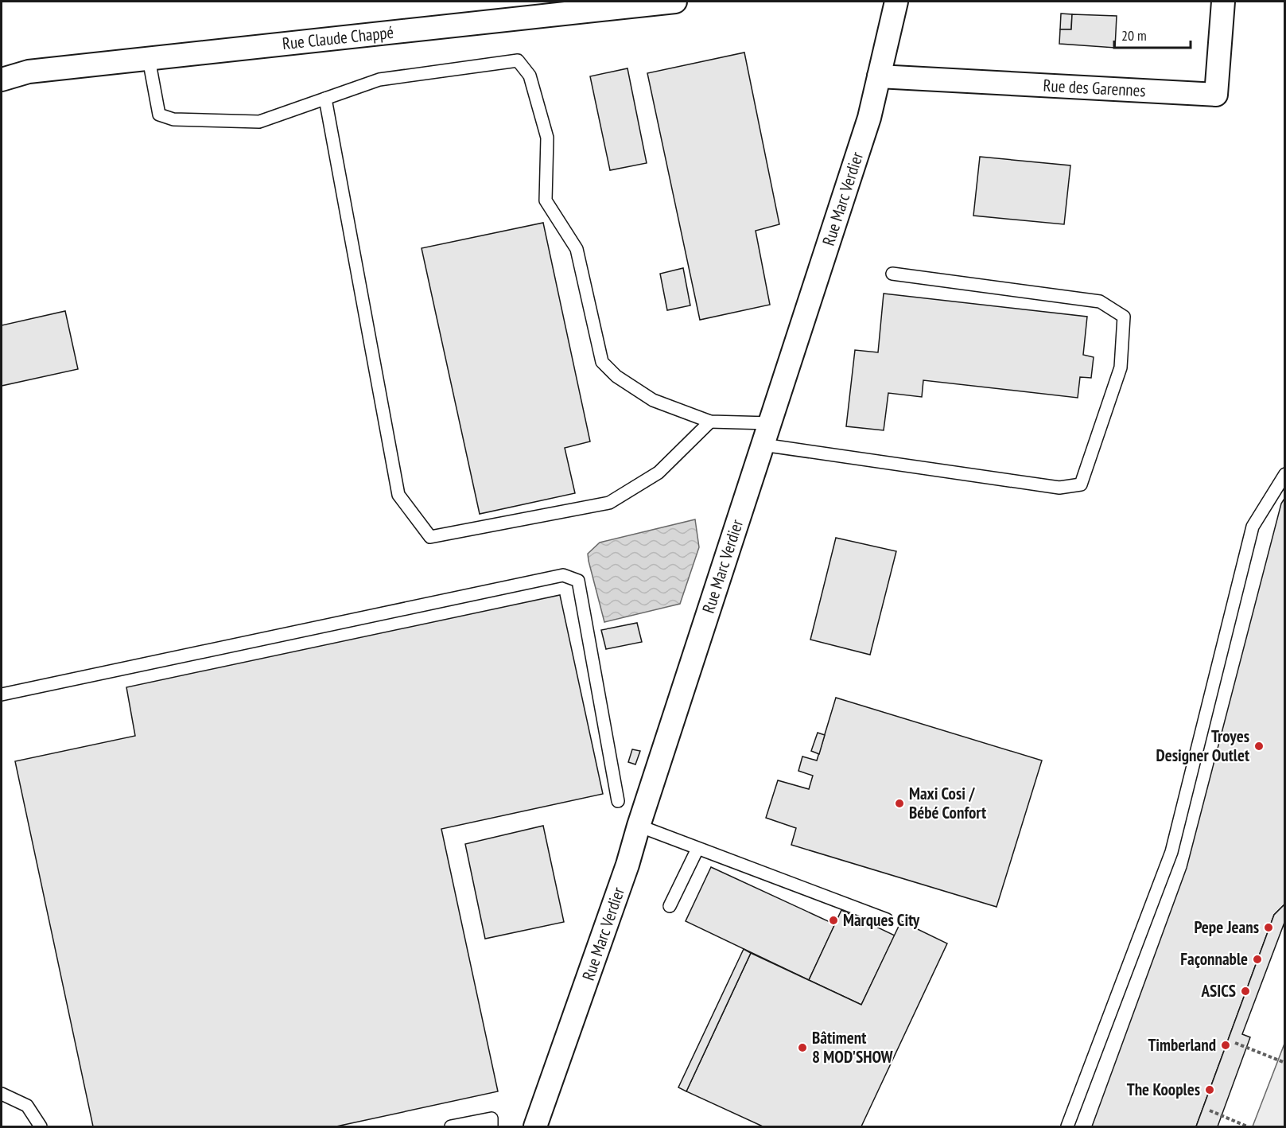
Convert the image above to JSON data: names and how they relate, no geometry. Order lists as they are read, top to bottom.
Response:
{
  "streets": {
    "street": ["Rue Claude Chappé", "Rue des Garennes", "Rue Marc Verdier"]
  },
  "crossings": [
    ["Rue des Garennes", "Rue Marc Verdier"]
  ],
  "places": [
    "Troyes Designer Outlet",
    "Maxi Cosi / Bébé Confort",
    "Marques City",
    "Pepe Jeans",
    "Façonnable",
    "ASICS",
    "Timberland",
    "Bâtiment 8 MOD'SHOW",
    "The Kooples"
  ],
  "scale_bar": "20 m"
}
